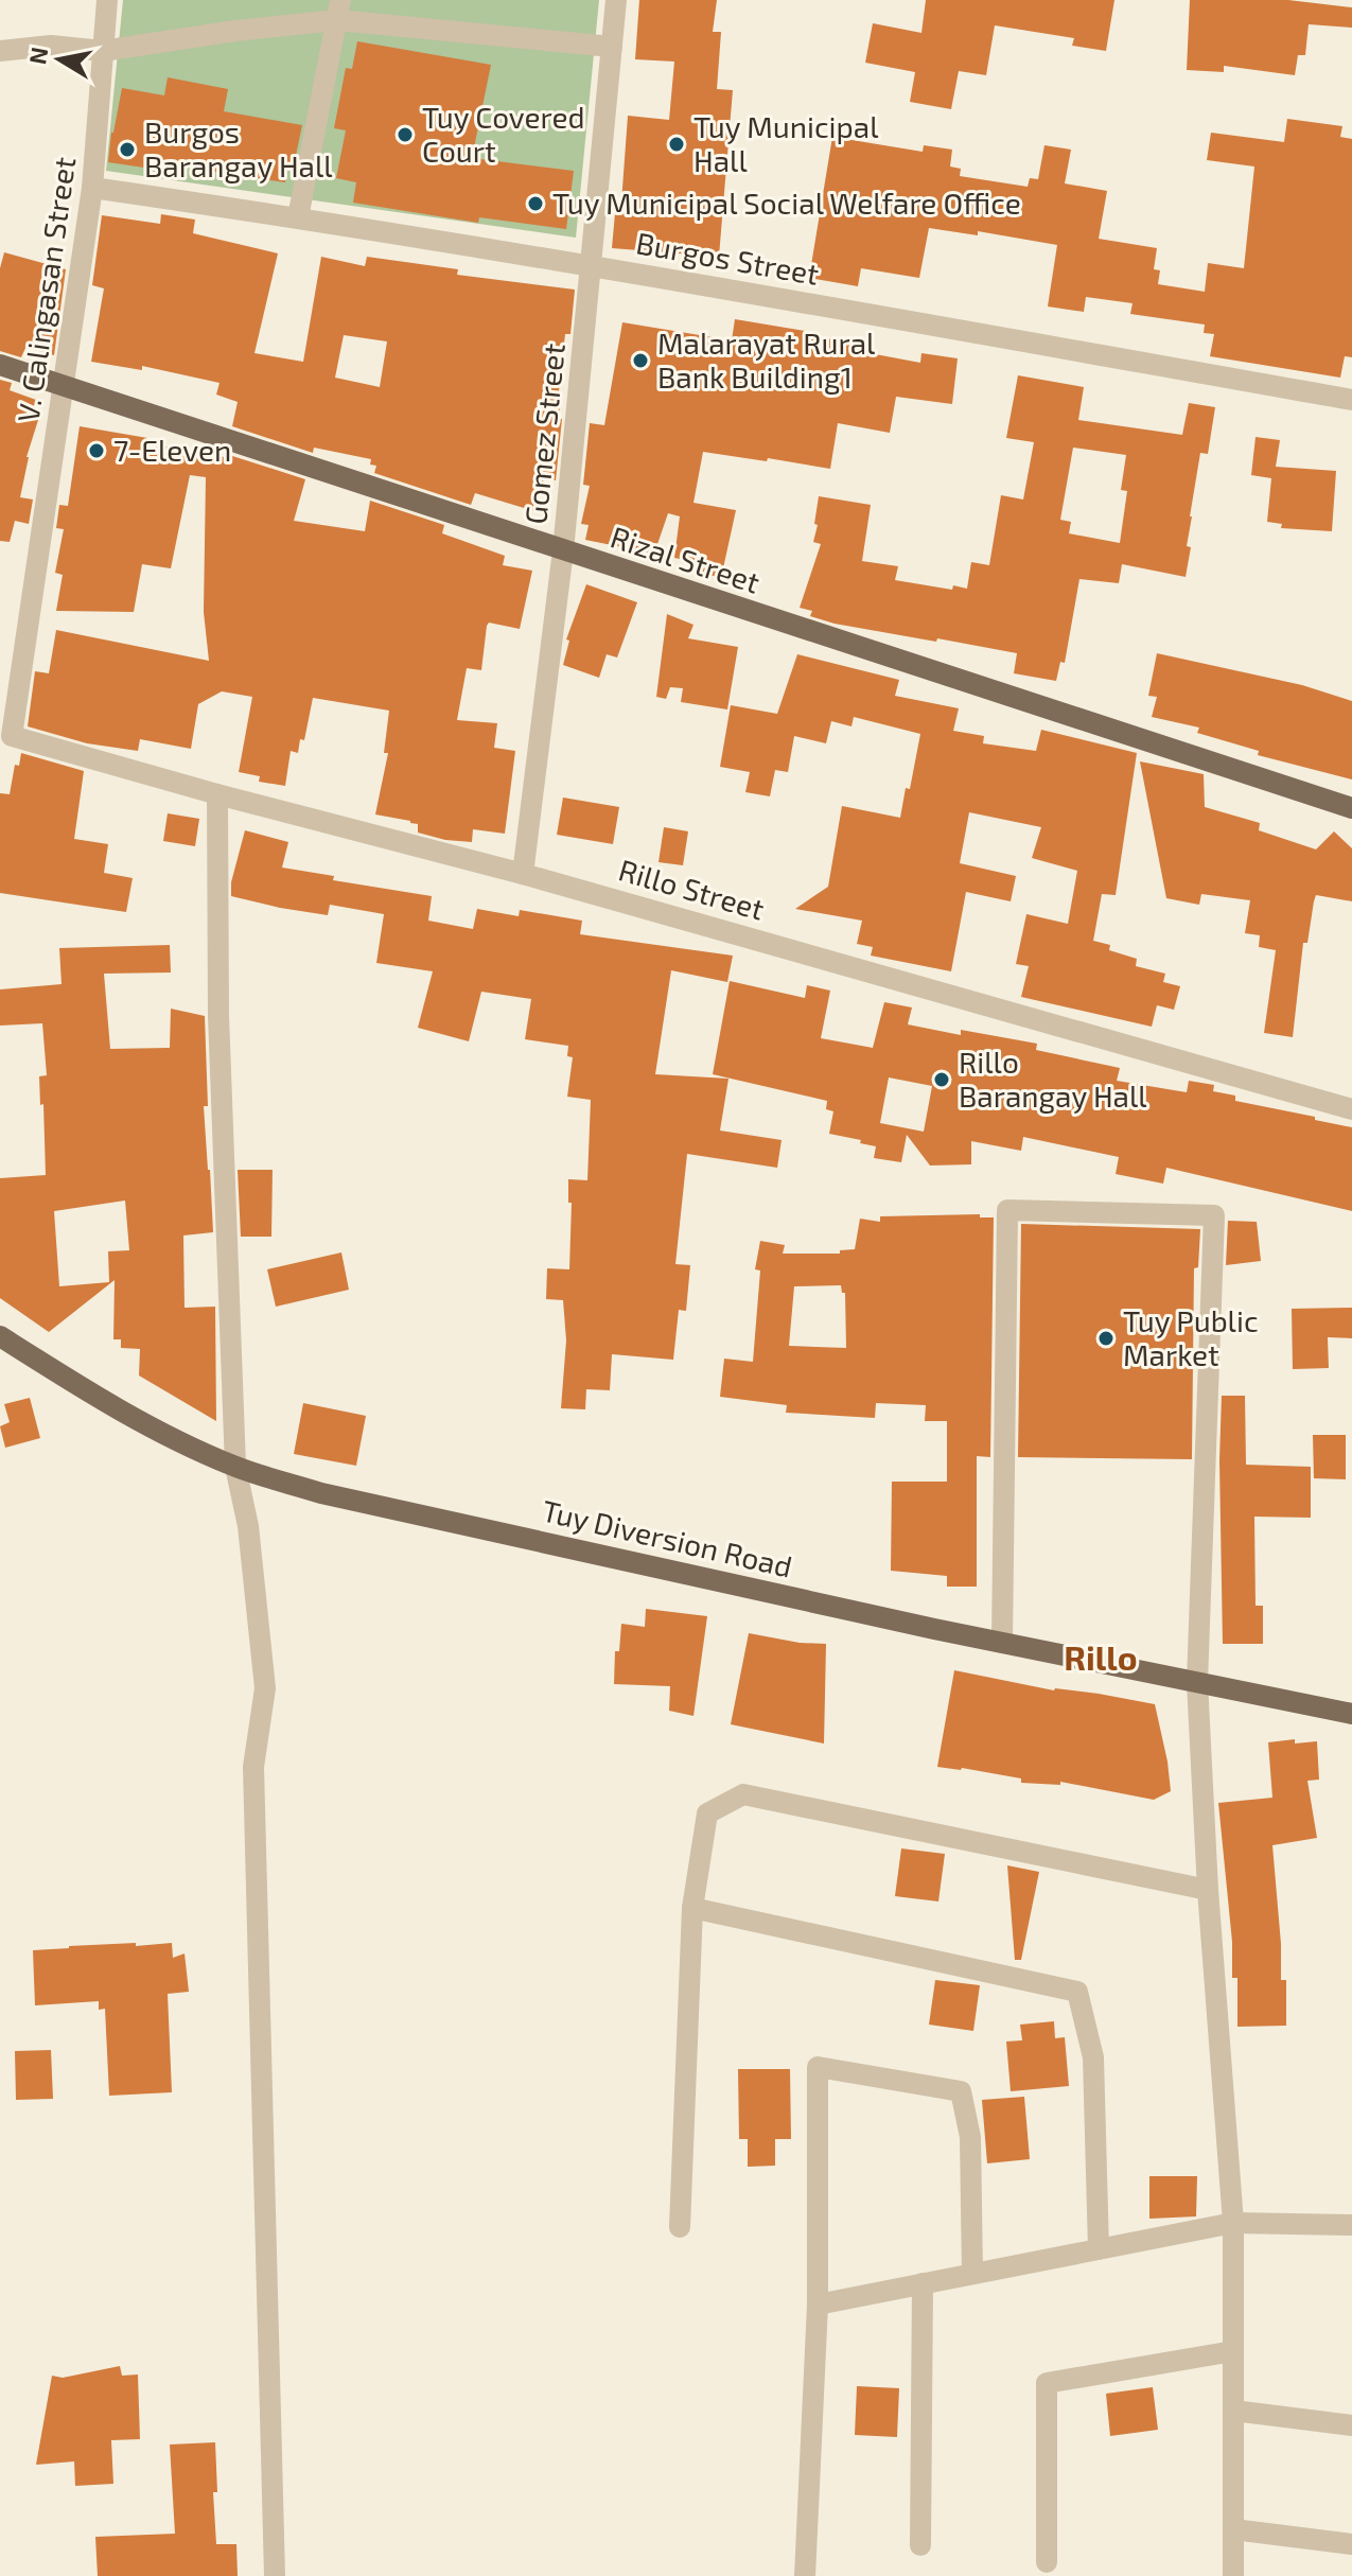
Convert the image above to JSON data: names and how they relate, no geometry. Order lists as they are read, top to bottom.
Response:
{
  "streets": {
    "main road": ["Rizal Street", "Tuy Diversion Road"],
    "street": [
      "Burgos Street",
      "V. Calingasan Street",
      "Gomez Street",
      "Rillo Street"
    ]
  },
  "crossings": [
    ["Burgos Street", "V. Calingasan Street"],
    ["Burgos Street", "Gomez Street"],
    ["V. Calingasan Street", "Rizal Street"],
    ["V. Calingasan Street", "Rillo Street"],
    ["Gomez Street", "Rizal Street"],
    ["Gomez Street", "Rillo Street"]
  ],
  "districts": ["Rillo"],
  "places": [
    "Tuy Covered Court",
    "Tuy Municipal Hall",
    "Burgos Barangay Hall",
    "Tuy Municipal Social Welfare Office",
    "Malarayat Rural Bank Building1",
    "7-Eleven",
    "Rillo Barangay Hall",
    "Tuy Public Market"
  ],
  "north": "left"
}
